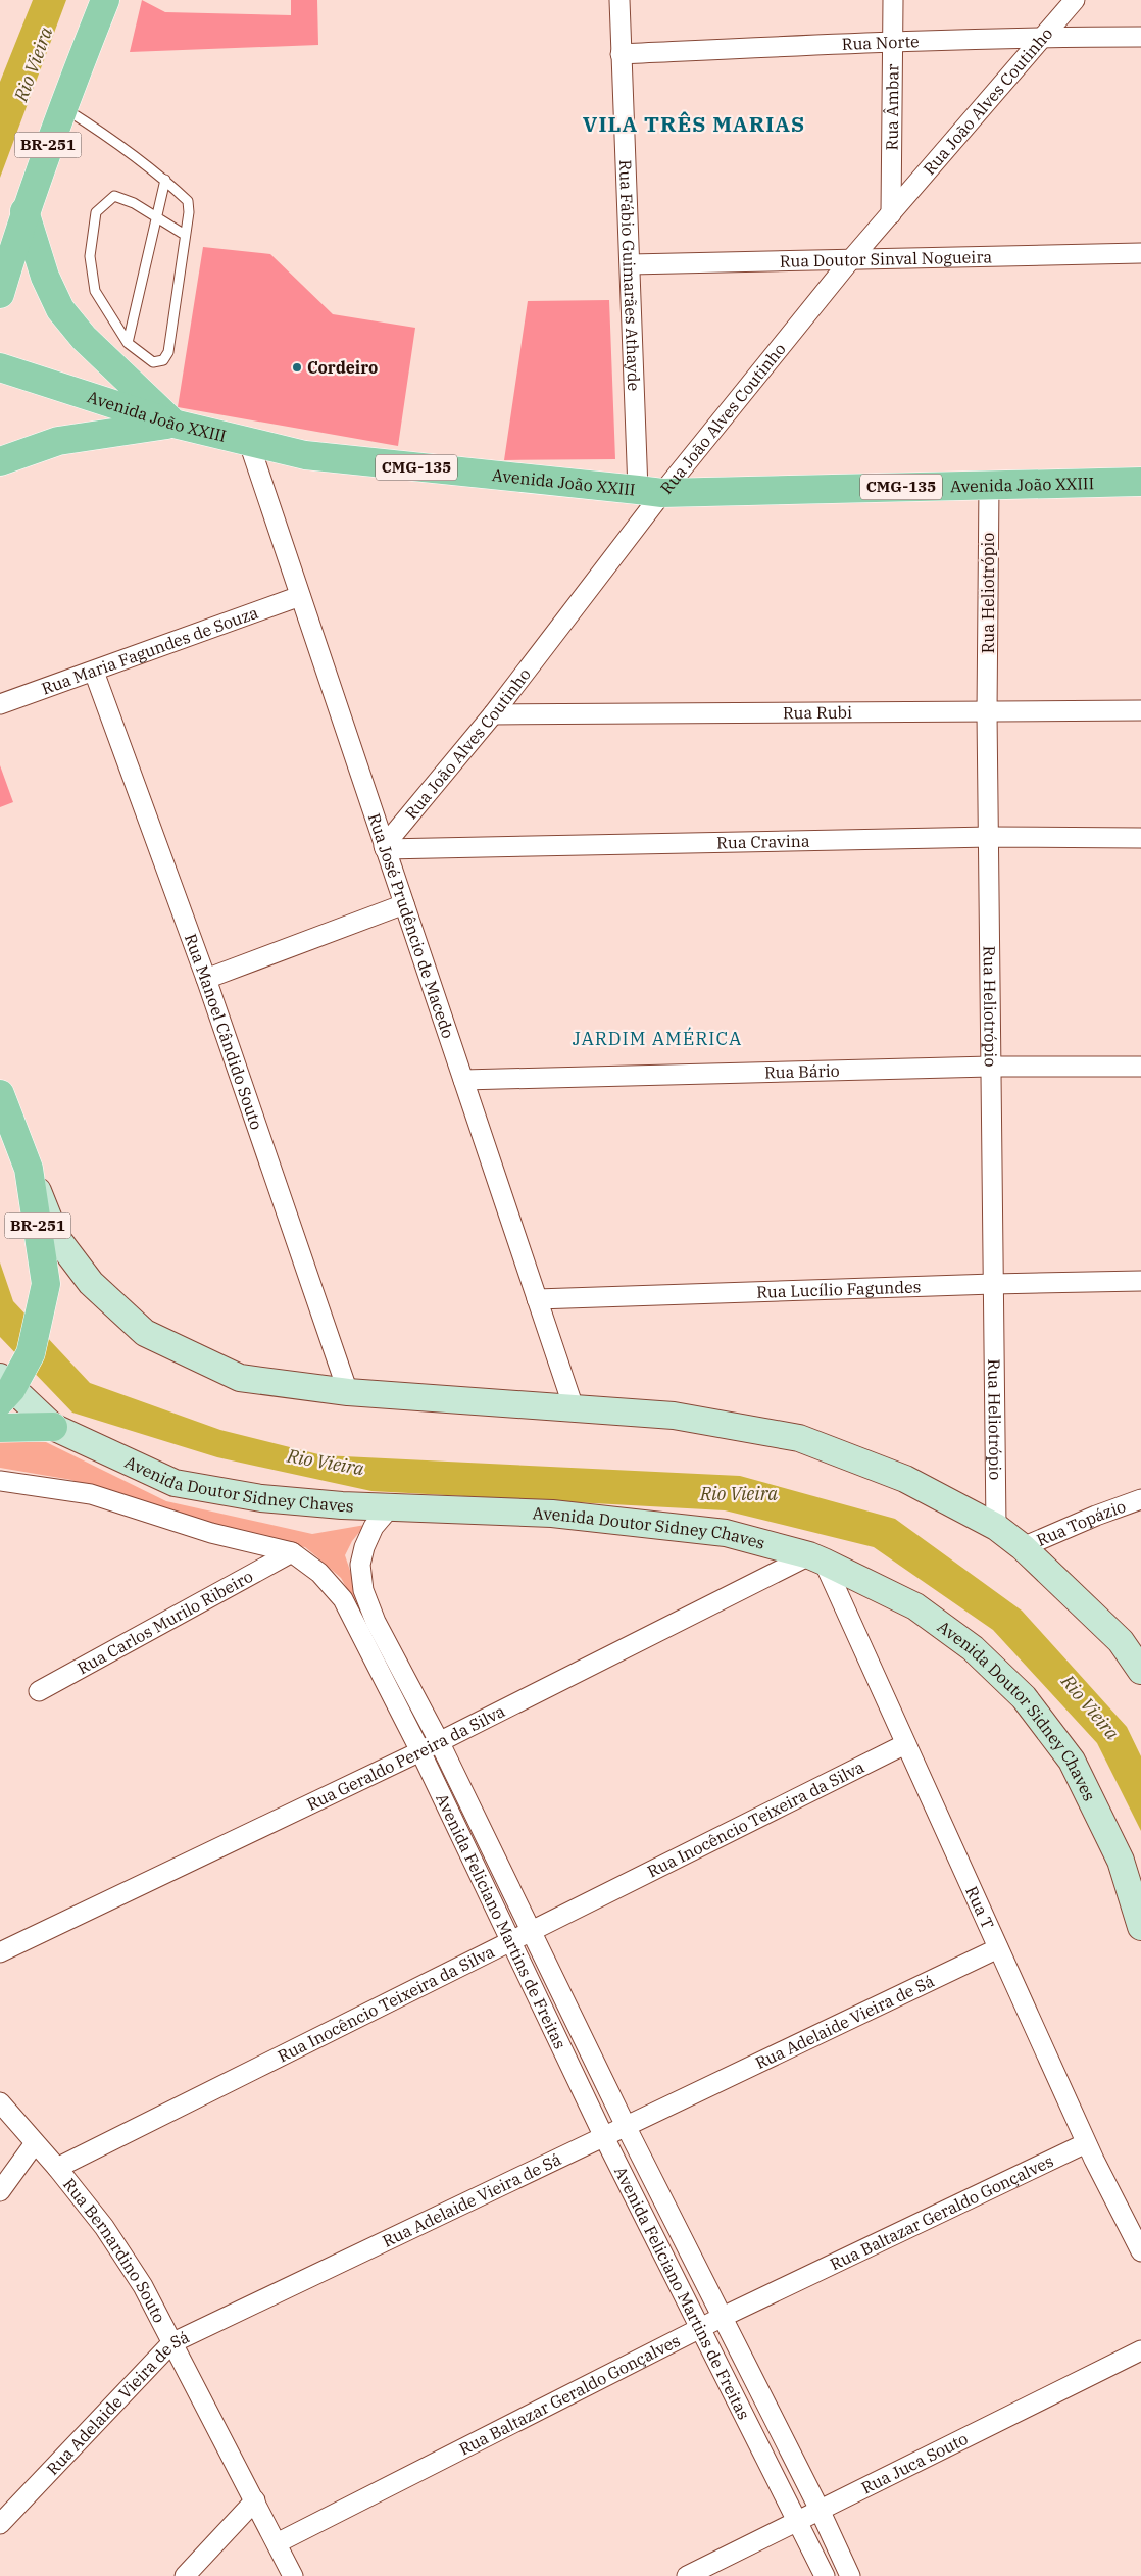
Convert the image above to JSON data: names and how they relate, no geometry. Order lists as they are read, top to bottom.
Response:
{
  "streets": {
    "main road": [
      "BR-251",
      "Avenida João XXIII",
      "CMG-135",
      "Avenida Doutor Sidney Chaves"
    ],
    "street": [
      "Rua Norte",
      "Rua João Alves Coutinho",
      "Rua Âmbar",
      "Rua Doutor Sinval Nogueira",
      "Rua Fábio Guimarães Athayde",
      "Rua Heliotrópio",
      "Rua Maria Fagundes de Souza",
      "Rua Rubi",
      "Rua Cravina",
      "Rua José Prudêncio de Macedo",
      "Rua Manoel Cândido Souto",
      "Rua Bário",
      "Rua Lucílio Fagundes",
      "Rua Topázio",
      "Rua Carlos Murilo Ribeiro",
      "Rua Geraldo Pereira da Silva",
      "Rua Inocêncio Teixeira da Silva",
      "Rua T",
      "Avenida Feliciano Martins de Freitas",
      "Rua Adelaide Vieira de Sá",
      "Rua Baltazar Geraldo Gonçalves",
      "Rua Bernardino Souto",
      "Rua Juca Souto"
    ]
  },
  "crossings": [
    ["Rua Norte", "Rua João Alves Coutinho"],
    ["Rua Norte", "Rua Âmbar"],
    ["Rua Norte", "Rua Fábio Guimarães Athayde"],
    ["Rua João Alves Coutinho", "Rua Âmbar"],
    ["Rua João Alves Coutinho", "Rua Doutor Sinval Nogueira"],
    ["Rua João Alves Coutinho", "Rua Fábio Guimarães Athayde"],
    ["Rua João Alves Coutinho", "Avenida João XXIII"],
    ["Rua João Alves Coutinho", "Rua Rubi"],
    ["Rua João Alves Coutinho", "Rua Cravina"],
    ["Rua João Alves Coutinho", "Rua José Prudêncio de Macedo"],
    ["BR-251", "Avenida Doutor Sidney Chaves"],
    ["Rua Doutor Sinval Nogueira", "Rua Fábio Guimarães Athayde"],
    ["Rua Fábio Guimarães Athayde", "Avenida João XXIII"],
    ["Avenida João XXIII", "Rua Heliotrópio"],
    ["Avenida João XXIII", "Rua José Prudêncio de Macedo"],
    ["Rua Heliotrópio", "Rua Rubi"],
    ["Rua Heliotrópio", "Rua Cravina"],
    ["Rua Heliotrópio", "Rua Bário"],
    ["Rua Heliotrópio", "Rua Lucílio Fagundes"],
    ["Rua Maria Fagundes de Souza", "Rua José Prudêncio de Macedo"],
    ["Rua Maria Fagundes de Souza", "Rua Manoel Cândido Souto"],
    ["Rua Cravina", "Rua José Prudêncio de Macedo"],
    ["Rua José Prudêncio de Macedo", "Rua Bário"],
    ["Rua José Prudêncio de Macedo", "Rua Lucílio Fagundes"],
    ["Avenida Doutor Sidney Chaves", "Rua Geraldo Pereira da Silva"],
    ["Avenida Doutor Sidney Chaves", "Rua T"],
    ["Avenida Doutor Sidney Chaves", "Avenida Feliciano Martins de Freitas"],
    ["Rua Carlos Murilo Ribeiro", "Avenida Feliciano Martins de Freitas"],
    ["Rua Geraldo Pereira da Silva", "Rua T"],
    ["Rua Geraldo Pereira da Silva", "Avenida Feliciano Martins de Freitas"],
    ["Rua Inocêncio Teixeira da Silva", "Rua T"],
    ["Rua Inocêncio Teixeira da Silva", "Avenida Feliciano Martins de Freitas"],
    ["Rua Inocêncio Teixeira da Silva", "Rua Bernardino Souto"],
    ["Rua T", "Rua Adelaide Vieira de Sá"],
    ["Rua T", "Rua Baltazar Geraldo Gonçalves"],
    ["Avenida Feliciano Martins de Freitas", "Rua Adelaide Vieira de Sá"],
    ["Avenida Feliciano Martins de Freitas", "Rua Baltazar Geraldo Gonçalves"],
    ["Avenida Feliciano Martins de Freitas", "Rua Juca Souto"],
    ["Rua Adelaide Vieira de Sá", "Rua Bernardino Souto"],
    ["Rua Baltazar Geraldo Gonçalves", "Rua Bernardino Souto"]
  ],
  "districts": ["VILA TRÊS MARIAS", "JARDIM AMÉRICA"],
  "water": ["Rio Vieira"],
  "places": ["Cordeiro"]
}
